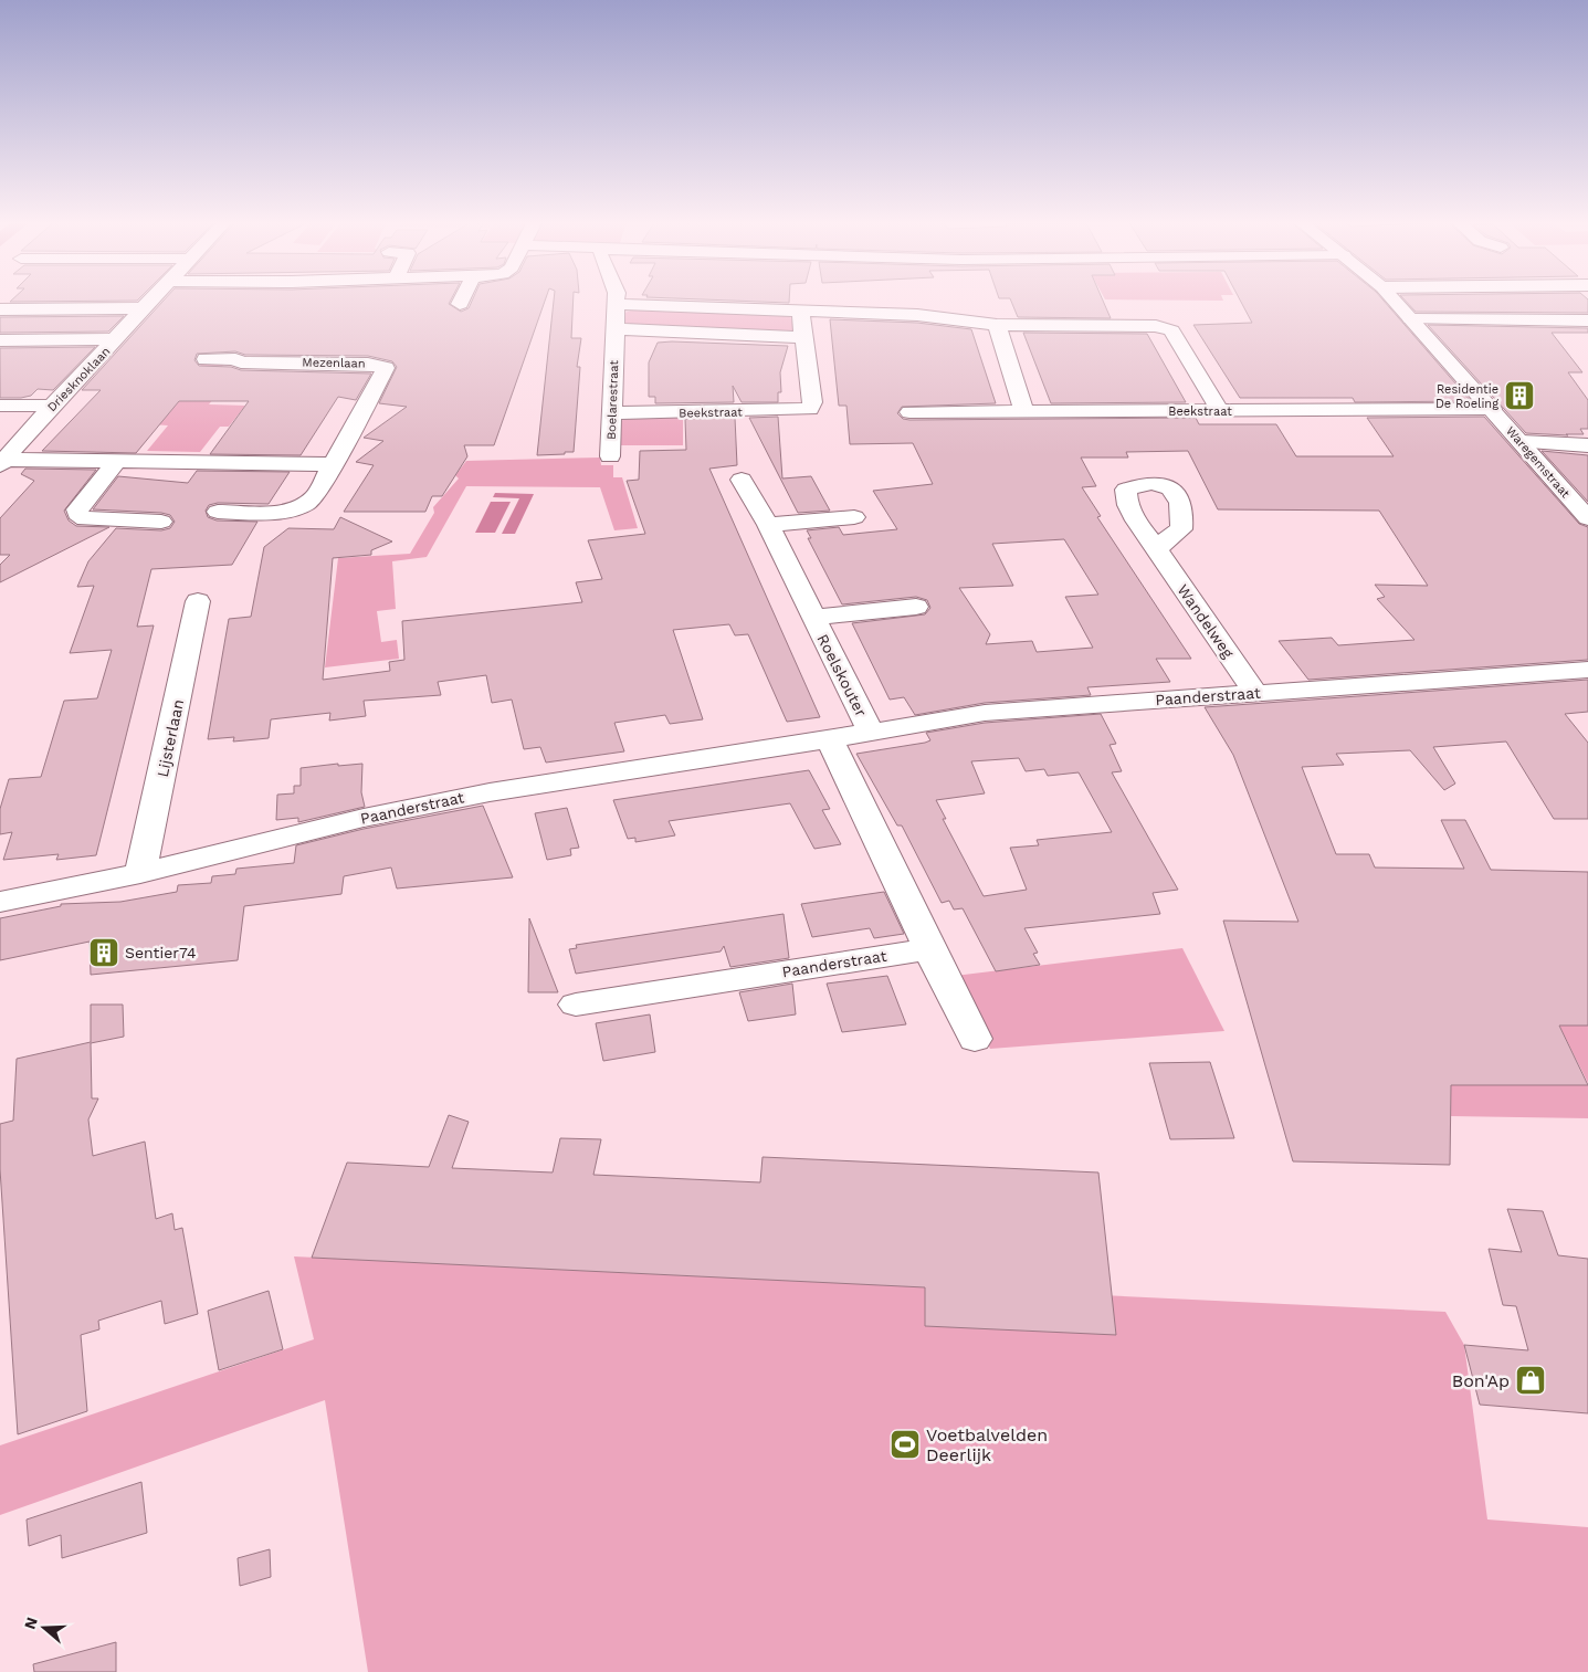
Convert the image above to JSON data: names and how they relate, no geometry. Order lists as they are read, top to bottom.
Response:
{
  "streets": {
    "street": [
      "Mezenlaan",
      "Driesknoklaan",
      "Boelarestraat",
      "Beekstraat",
      "Waregemstraat",
      "Wandelweg",
      "Roelskouter",
      "Paanderstraat",
      "Lijsterlaan"
    ]
  },
  "crossings": [
    ["Boelarestraat", "Beekstraat"],
    ["Beekstraat", "Waregemstraat"],
    ["Wandelweg", "Paanderstraat"],
    ["Roelskouter", "Paanderstraat"],
    ["Paanderstraat", "Lijsterlaan"]
  ],
  "places": {
    "building": ["Residentie De Roeling", "Sentier74"],
    "shop": ["Bon'Ap"],
    "sports": ["Voetbalvelden Deerlijk"]
  },
  "north": "left"
}
